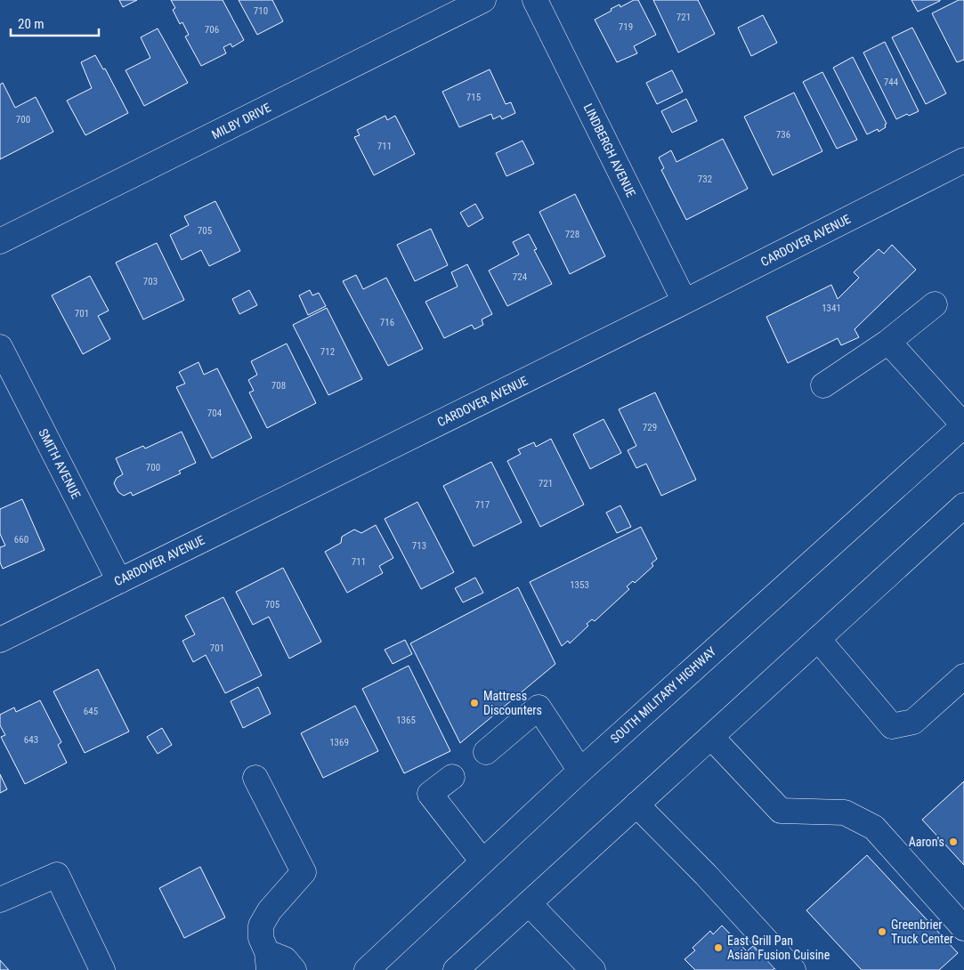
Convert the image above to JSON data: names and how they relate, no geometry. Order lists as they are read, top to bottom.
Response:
{
  "streets": {
    "street": [
      "MILBY DRIVE",
      "LINDBERGH AVENUE",
      "CARDOVER AVENUE",
      "SMITH AVENUE",
      "SOUTH MILITARY HIGHWAY"
    ]
  },
  "crossings": [
    ["LINDBERGH AVENUE", "CARDOVER AVENUE"],
    ["CARDOVER AVENUE", "SMITH AVENUE"]
  ],
  "places": [
    "Mattress Discounters",
    "Aaron's",
    "Greenbrier Truck Center",
    "East Grill Pan Asian Fusion Cuisine"
  ],
  "house_numbers": [
    "710",
    "721",
    "719",
    "706",
    "744",
    "715",
    "700",
    "736",
    "711",
    "732",
    "705",
    "728",
    "724",
    "703",
    "1341",
    "701",
    "716",
    "712",
    "708",
    "704",
    "729",
    "700",
    "721",
    "717",
    "660",
    "713",
    "711",
    "1353",
    "705",
    "701",
    "645",
    "1365",
    "643",
    "1369"
  ],
  "scale_bar": "20 m"
}
